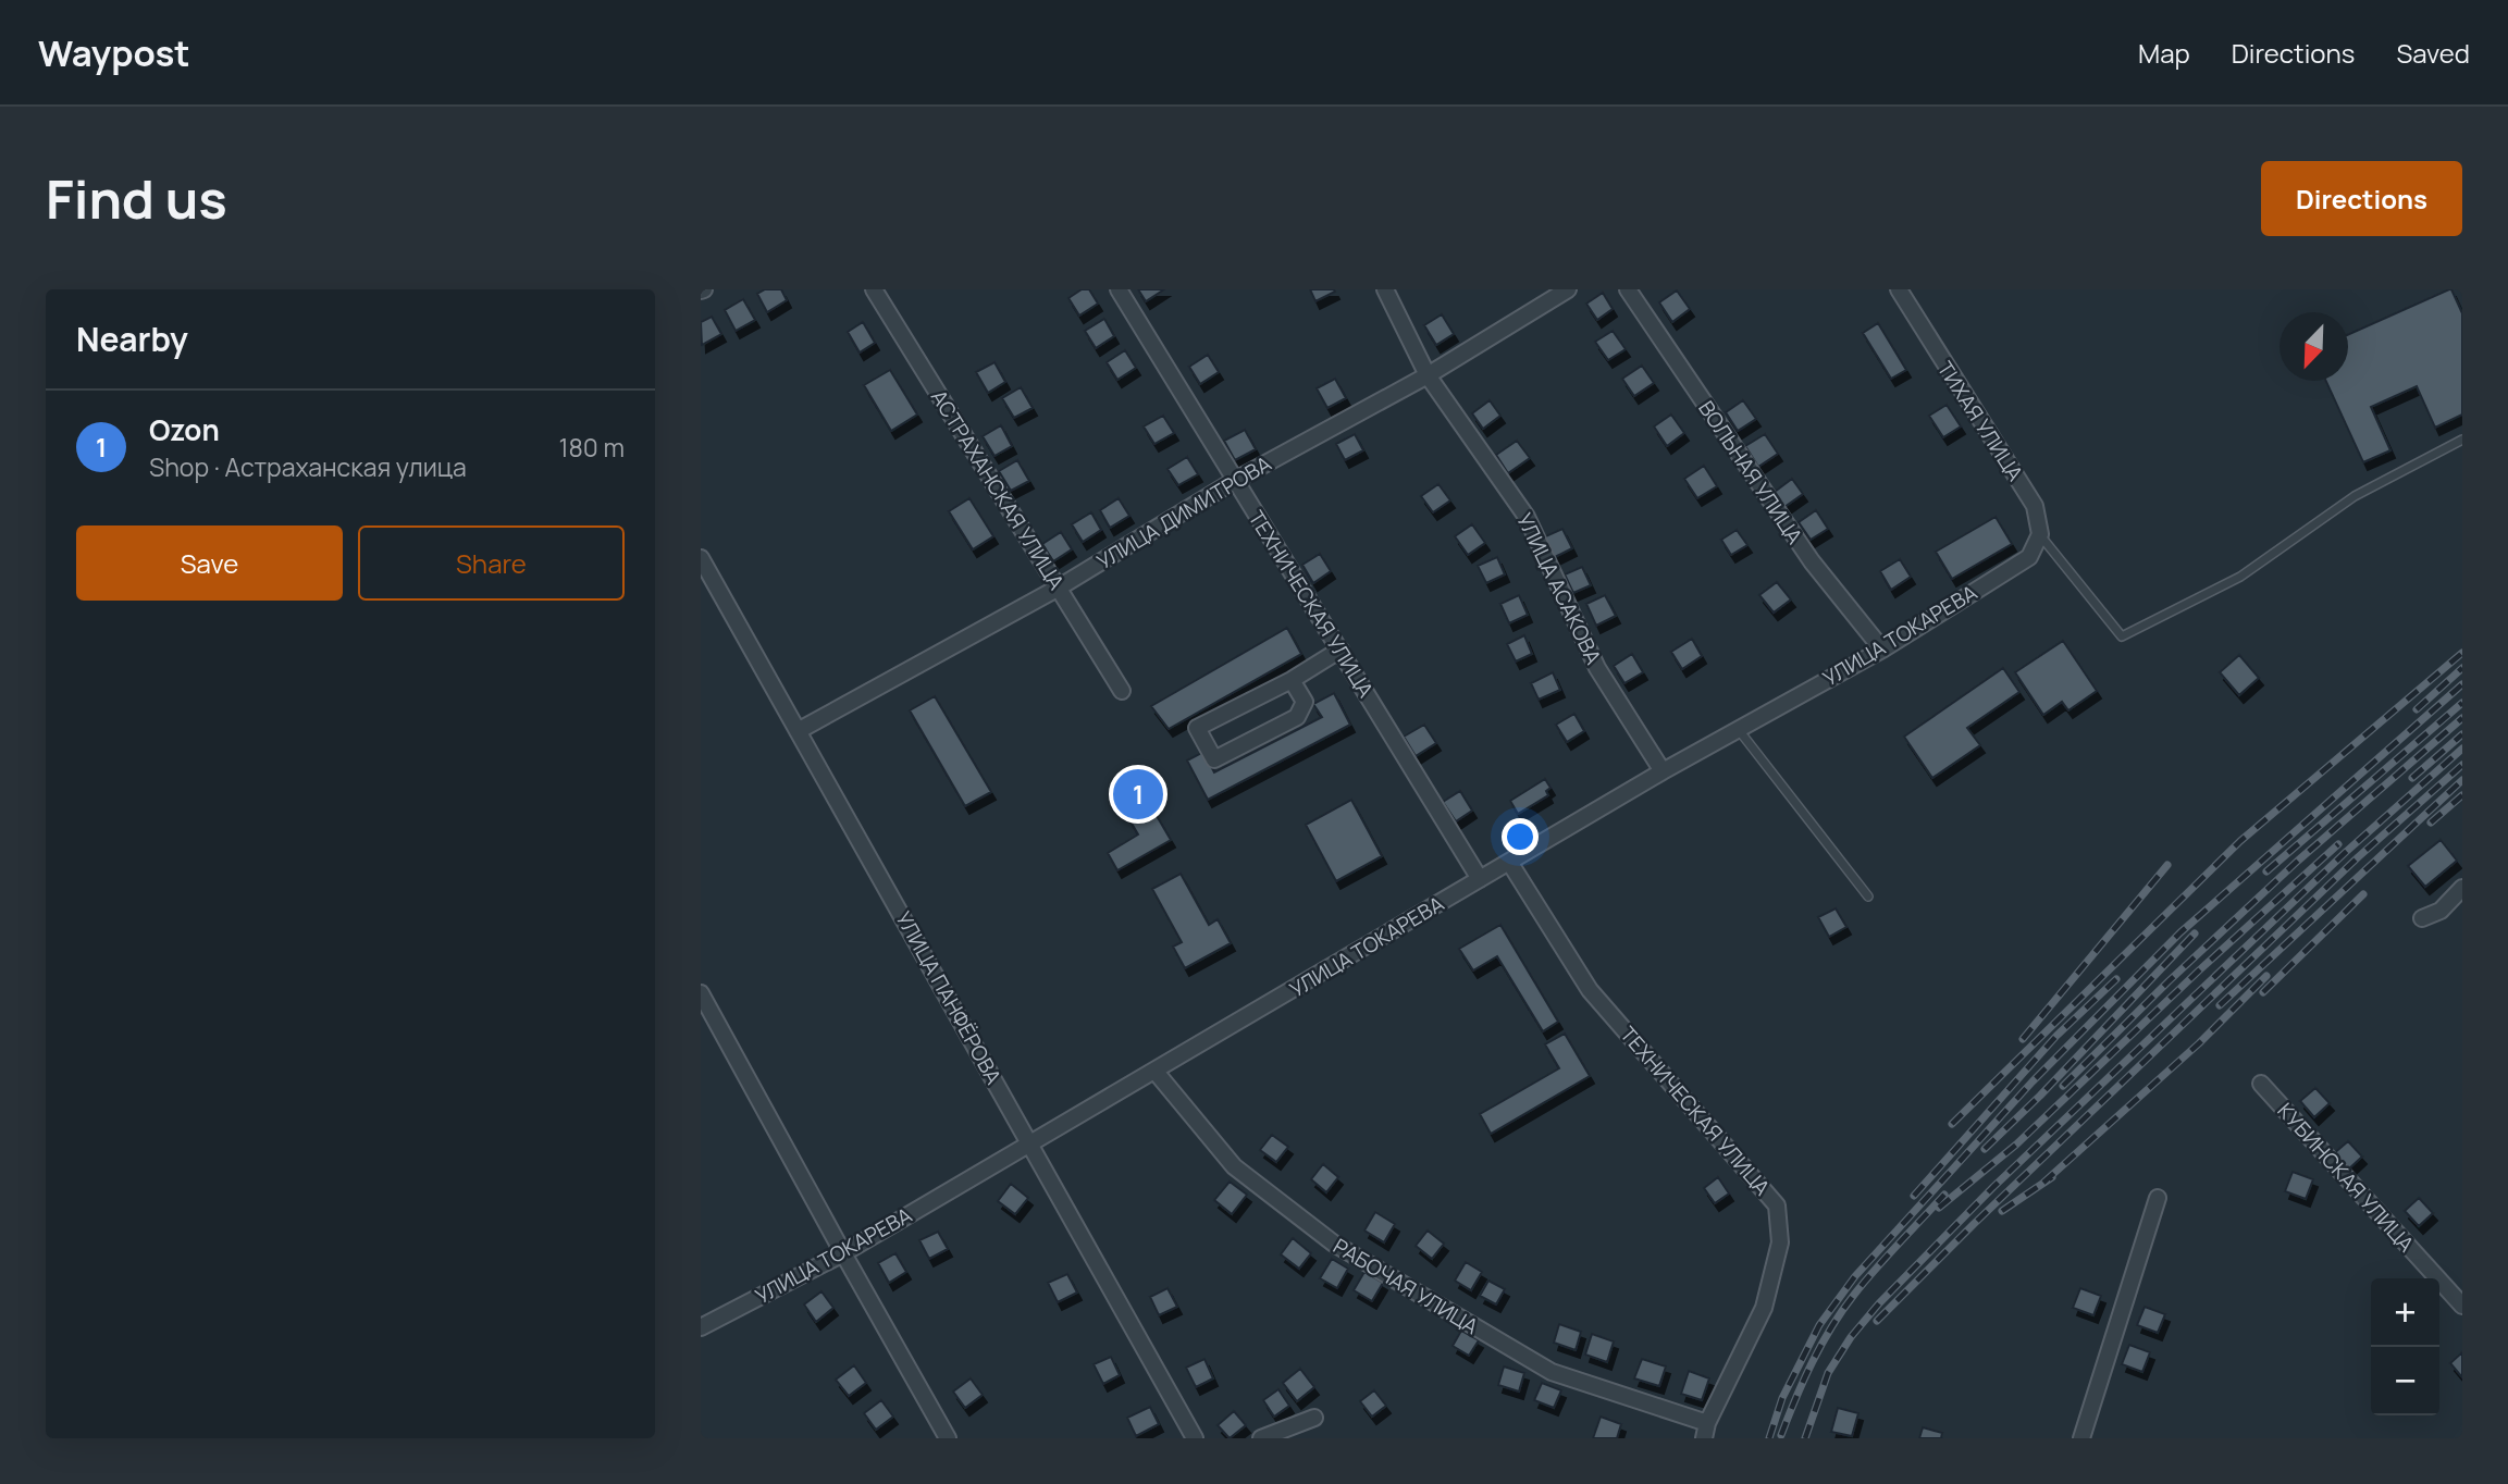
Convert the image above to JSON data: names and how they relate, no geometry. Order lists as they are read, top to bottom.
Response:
{
  "streets": {
    "street": [
      "ТИХАЯ УЛИЦА",
      "ВОЛЬНАЯ УЛИЦА",
      "АСТРАХАНСКАЯ УЛИЦА",
      "УЛИЦА ДИМИТРОВА",
      "УЛИЦА АСАКОВА",
      "ТЕХНИЧЕСКАЯ УЛИЦА",
      "УЛИЦА ТОКАРЕВА",
      "УЛИЦА ПАНФЁРОВА",
      "КУБИНСКАЯ УЛИЦА",
      "РАБОЧАЯ УЛИЦА"
    ]
  },
  "crossings": [
    ["ТИХАЯ УЛИЦА", "УЛИЦА ТОКАРЕВА"],
    ["ВОЛЬНАЯ УЛИЦА", "УЛИЦА ТОКАРЕВА"],
    ["АСТРАХАНСКАЯ УЛИЦА", "УЛИЦА ДИМИТРОВА"],
    ["УЛИЦА ДИМИТРОВА", "УЛИЦА АСАКОВА"],
    ["УЛИЦА ДИМИТРОВА", "ТЕХНИЧЕСКАЯ УЛИЦА"],
    ["УЛИЦА ДИМИТРОВА", "УЛИЦА ПАНФЁРОВА"],
    ["УЛИЦА АСАКОВА", "УЛИЦА ТОКАРЕВА"],
    ["ТЕХНИЧЕСКАЯ УЛИЦА", "УЛИЦА ТОКАРЕВА"],
    ["ТЕХНИЧЕСКАЯ УЛИЦА", "РАБОЧАЯ УЛИЦА"],
    ["УЛИЦА ТОКАРЕВА", "УЛИЦА ПАНФЁРОВА"],
    ["УЛИЦА ТОКАРЕВА", "РАБОЧАЯ УЛИЦА"]
  ],
  "north": "bottom left",
  "page": {
    "header": "Waypost",
    "nav": ["Map", "Directions", "Saved"],
    "buttons": [
      "Directions",
      ["Save", "Share"]
    ],
    "title": "Find us",
    "heading": "Nearby",
    "list": [
      {
        "mark": "1",
        "name": "Ozon",
        "note": "Shop · Астраханская улица",
        "value": "180 m"
      }
    ],
    "pins": "1",
    "map_buttons": ["+", "−"]
  }
}
